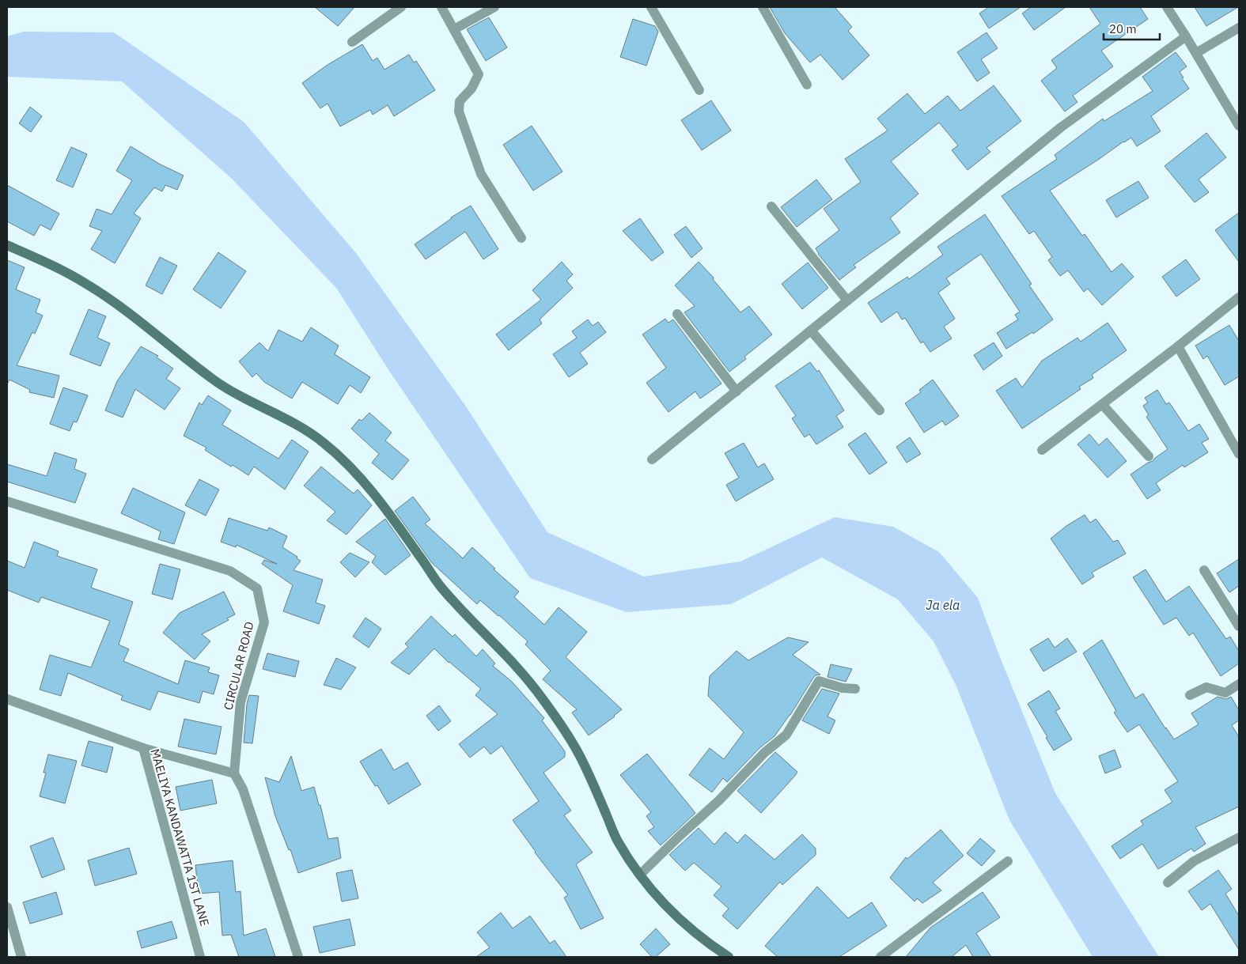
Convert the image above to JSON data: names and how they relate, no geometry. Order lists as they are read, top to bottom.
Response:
{
  "streets": {
    "street": ["CIRCULAR ROAD", "MAELIYA KANDAWATTA 1ST LANE"]
  },
  "water": ["Ja ela"],
  "scale_bar": "20 m"
}
